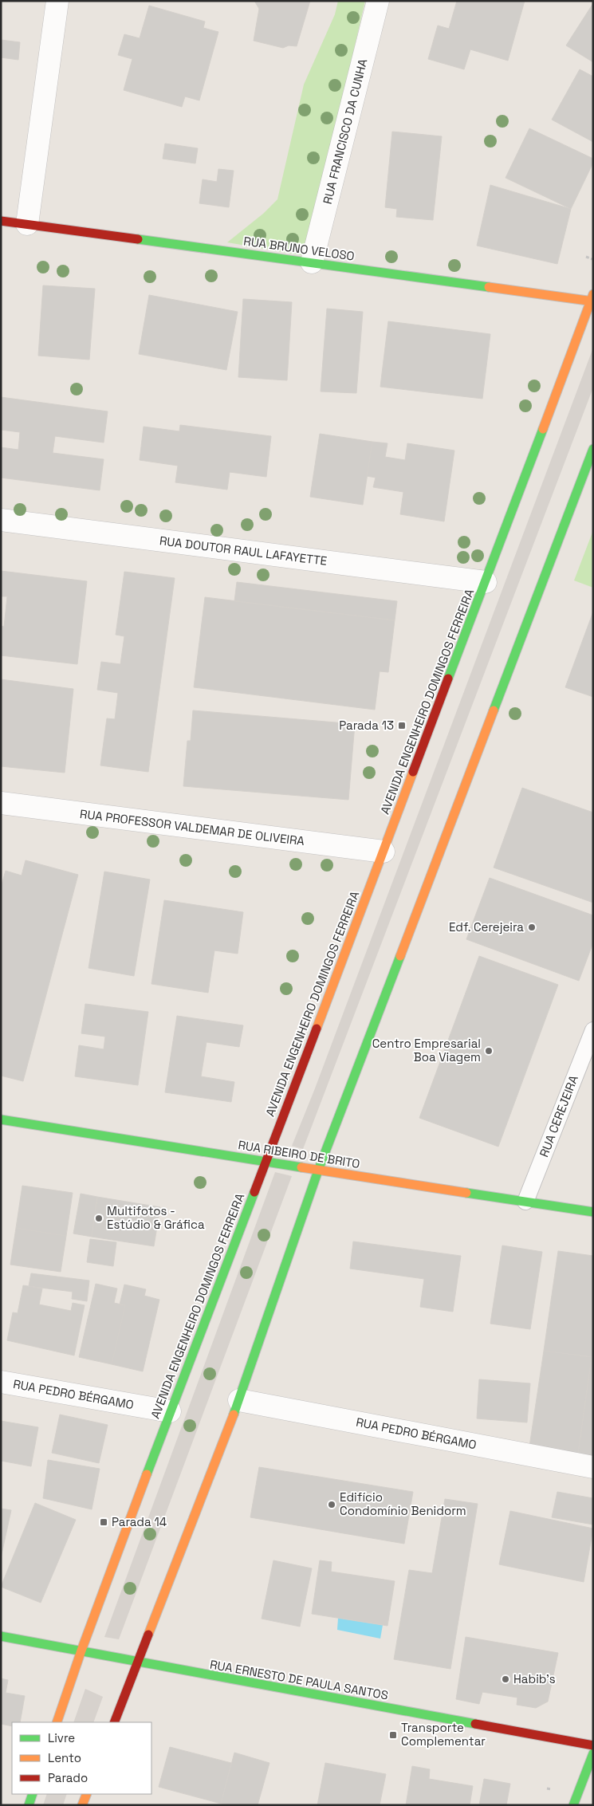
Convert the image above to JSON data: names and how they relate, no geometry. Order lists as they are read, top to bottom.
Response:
{
  "streets": {
    "main road": [
      "RUA BRUNO VELOSO",
      "AVENIDA ENGENHEIRO DOMINGOS FERREIRA",
      "RUA RIBEIRO DE BRITO",
      "RUA ERNESTO DE PAULA SANTOS"
    ],
    "street": [
      "RUA FRANCISCO DA CUNHA",
      "RUA DOUTOR RAUL LAFAYETTE",
      "RUA PROFESSOR VALDEMAR DE OLIVEIRA",
      "RUA PEDRO BÉRGAMO"
    ],
    "lane": ["RUA CEREJEIRA"]
  },
  "crossings": [
    ["RUA FRANCISCO DA CUNHA", "RUA BRUNO VELOSO"],
    ["RUA BRUNO VELOSO", "AVENIDA ENGENHEIRO DOMINGOS FERREIRA"],
    ["RUA DOUTOR RAUL LAFAYETTE", "AVENIDA ENGENHEIRO DOMINGOS FERREIRA"],
    ["AVENIDA ENGENHEIRO DOMINGOS FERREIRA", "RUA PROFESSOR VALDEMAR DE OLIVEIRA"],
    ["AVENIDA ENGENHEIRO DOMINGOS FERREIRA", "RUA RIBEIRO DE BRITO"],
    ["AVENIDA ENGENHEIRO DOMINGOS FERREIRA", "RUA PEDRO BÉRGAMO"],
    ["AVENIDA ENGENHEIRO DOMINGOS FERREIRA", "RUA ERNESTO DE PAULA SANTOS"],
    ["RUA CEREJEIRA", "RUA RIBEIRO DE BRITO"]
  ],
  "places": {
    "transit": ["Parada 13", "Parada 14", "Transporte Complementar"],
    "other": [
      "Edf. Cerejeira",
      "Centro Empresarial Boa Viagem",
      "Multifotos - Estúdio & Gráfica",
      "Edifício Condomínio Benidorm",
      "Habib's"
    ]
  },
  "legend": ["Livre", "Lento", "Parado"]
}
